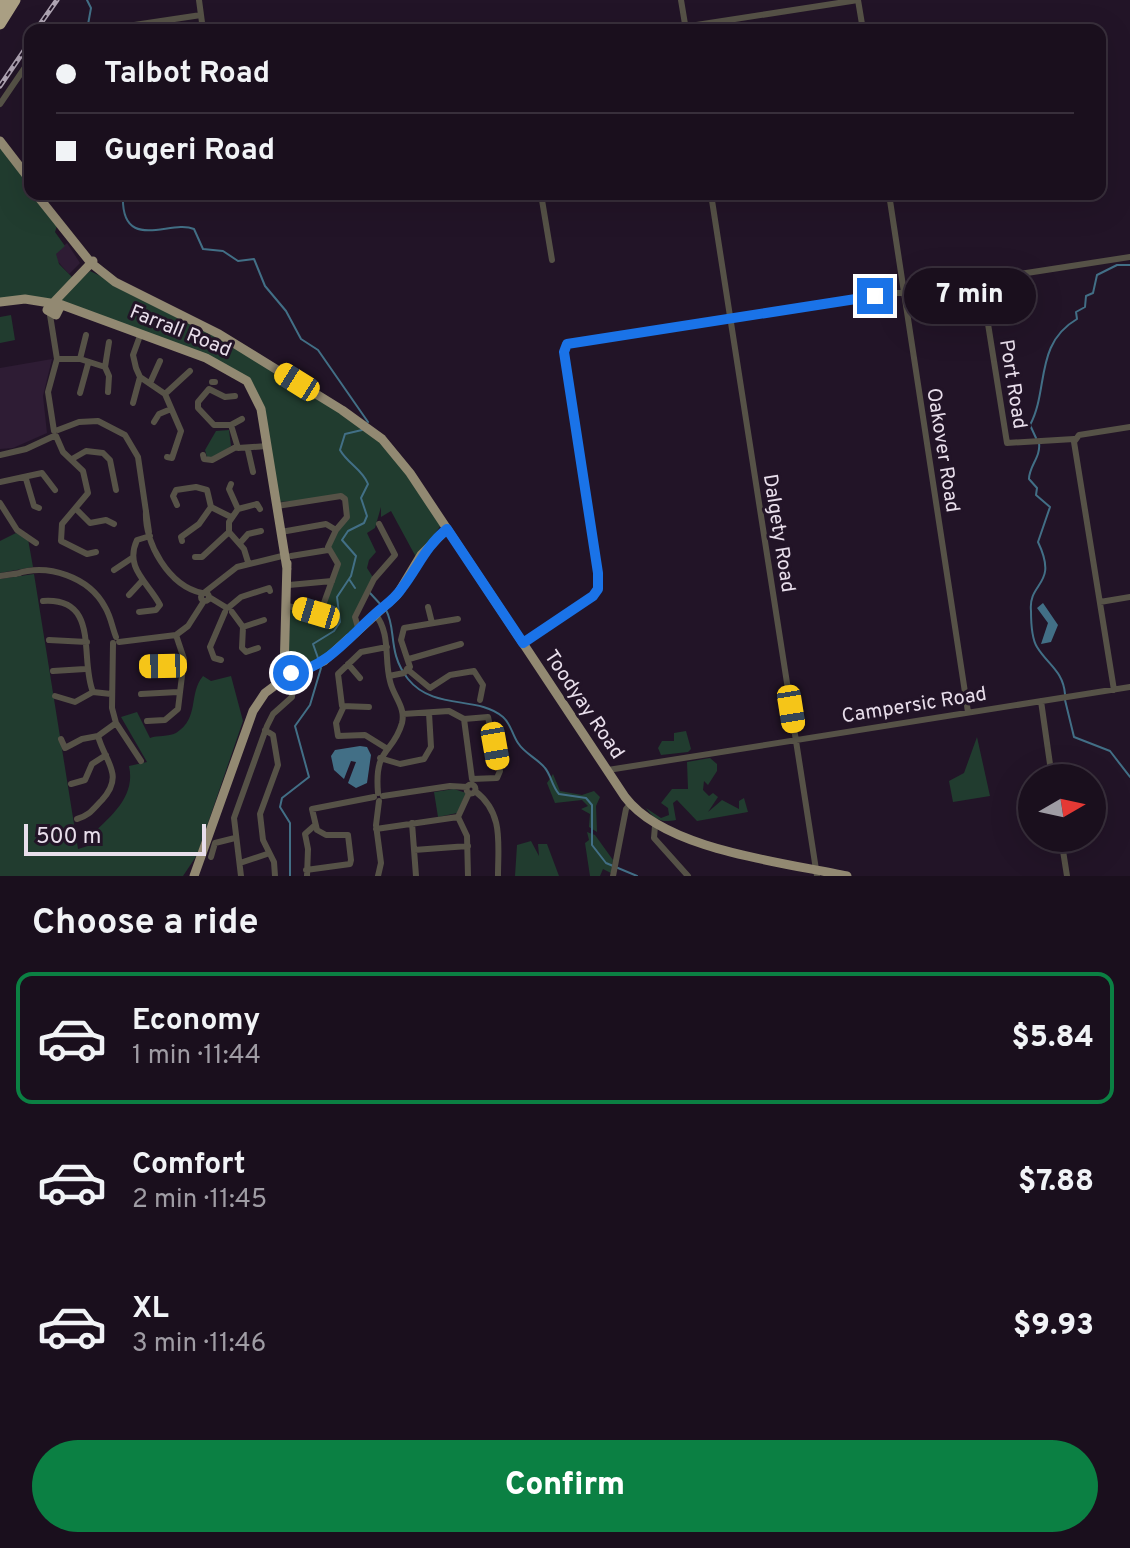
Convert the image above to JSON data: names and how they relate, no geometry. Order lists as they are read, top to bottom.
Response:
{
  "streets": {
    "main road": ["Farrall Road", "Toodyay Road"],
    "street": [
      "Port Road",
      "Oakover Road",
      "Dalgety Road",
      "Campersic Road"
    ]
  },
  "crossings": [
    ["Oakover Road", "Campersic Road"],
    ["Dalgety Road", "Toodyay Road"],
    ["Dalgety Road", "Campersic Road"],
    ["Toodyay Road", "Campersic Road"]
  ],
  "scale_bar": "500 m",
  "north": "right",
  "page": {
    "banner": ["Talbot Road", "Gugeri Road"],
    "bubble": "7 min",
    "scale": "500 m",
    "heading": "Choose a ride",
    "list": [
      {
        "name": "Economy",
        "note": "1 min · 11:44",
        "value": "$5.84"
      },
      {
        "name": "Comfort",
        "note": "2 min · 11:45",
        "value": "$7.88"
      },
      {
        "name": "XL",
        "note": "3 min · 11:46",
        "value": "$9.93"
      }
    ],
    "buttons": "Confirm"
  }
}
